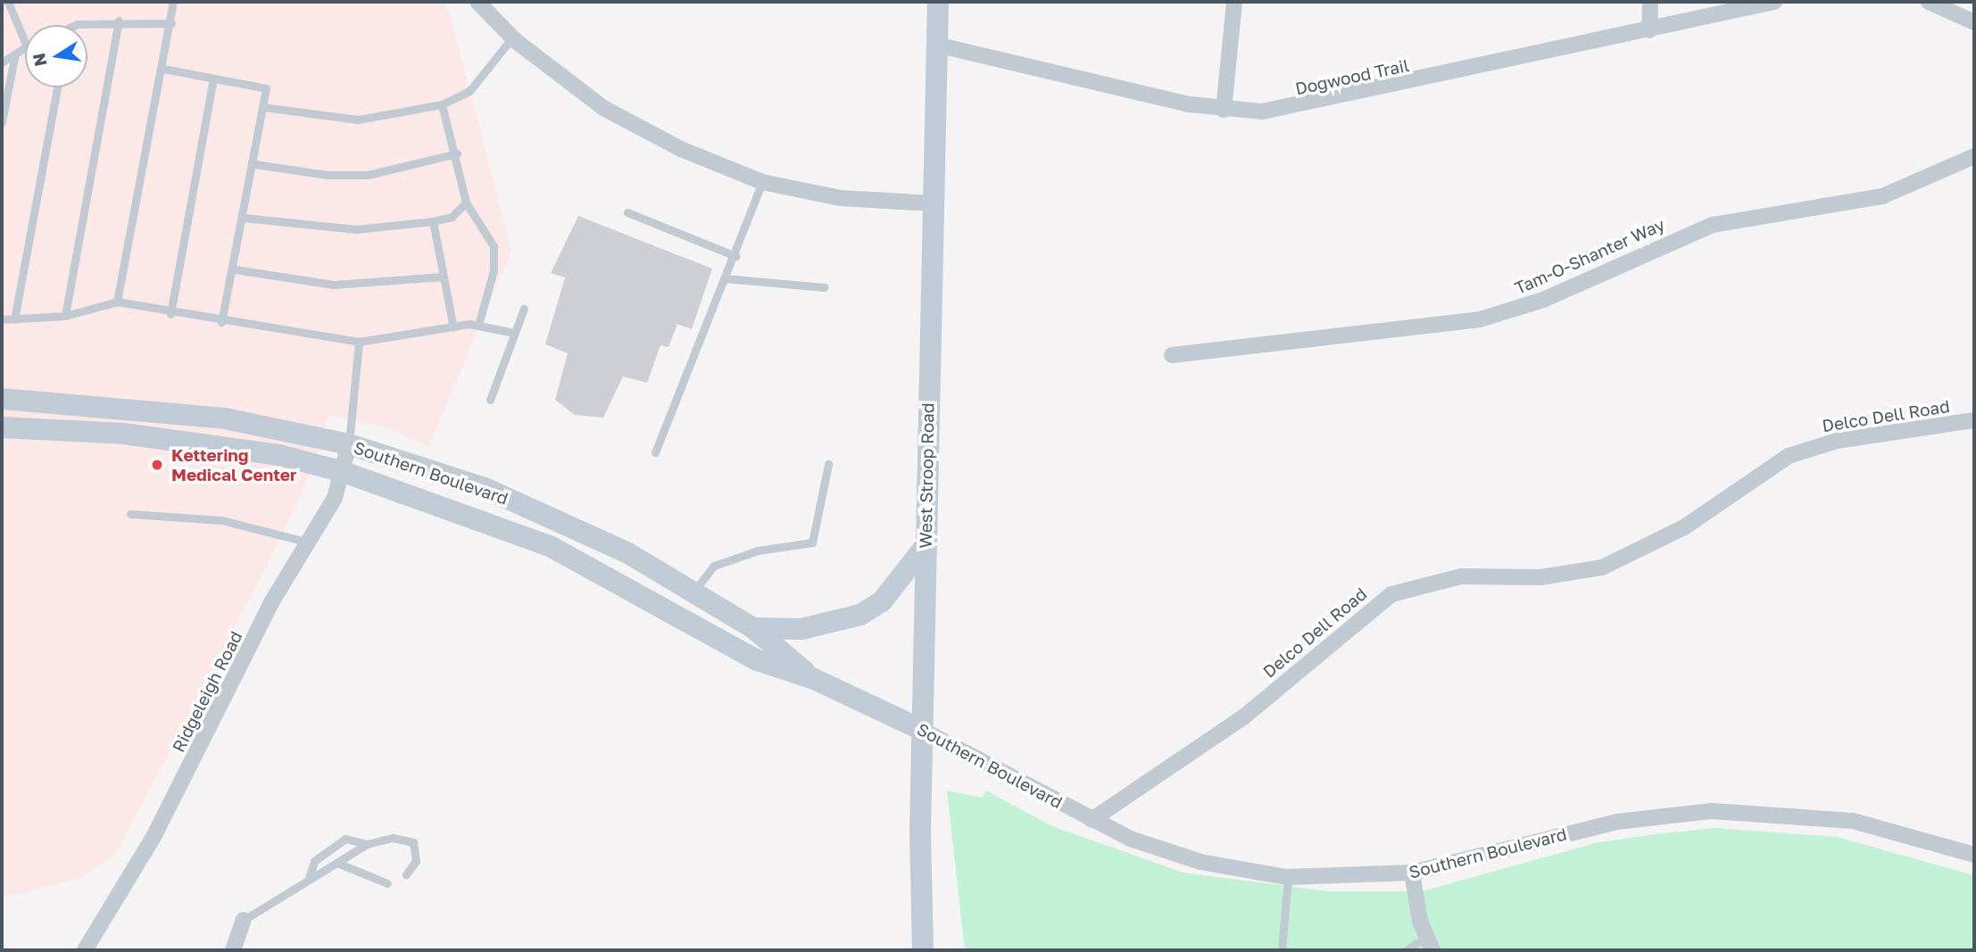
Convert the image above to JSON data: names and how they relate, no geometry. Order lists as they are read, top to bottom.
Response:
{
  "streets": {
    "street": [
      "Dogwood Trail",
      "Tam-O-Shanter Way",
      "Delco Dell Road",
      "Southern Boulevard",
      "West Stroop Road",
      "Ridgeleigh Road"
    ]
  },
  "crossings": [
    ["Dogwood Trail", "West Stroop Road"],
    ["Delco Dell Road", "Southern Boulevard"],
    ["Southern Boulevard", "West Stroop Road"],
    ["Southern Boulevard", "Ridgeleigh Road"]
  ],
  "places": ["Kettering Medical Center"],
  "north": "left"
}
